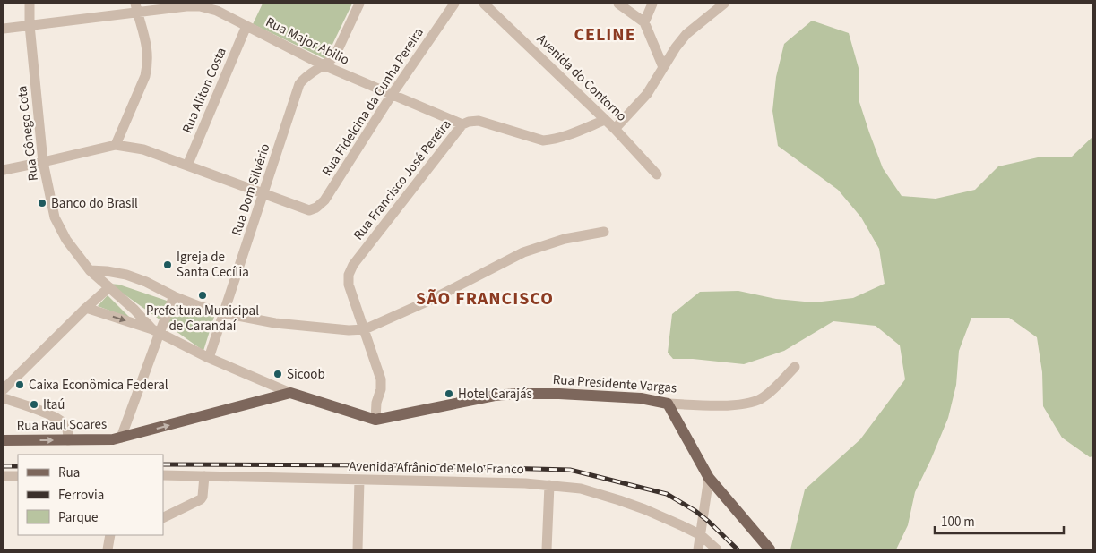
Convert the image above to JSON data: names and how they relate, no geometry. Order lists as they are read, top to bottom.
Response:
{
  "streets": {
    "main road": ["Rua Presidente Vargas", "Rua Raul Soares"],
    "street": [
      "Rua Major Abilio",
      "Avenida do Contorno",
      "Rua Aliton Costa",
      "Rua Fidelcina da Cunha Pereira",
      "Rua Cônego Cota",
      "Rua Francisco José Pereira",
      "Rua Dom Silvério",
      "Avenida Afrânio de Melo Franco"
    ]
  },
  "crossings": [
    ["Rua Major Abilio", "Rua Aliton Costa"],
    ["Rua Major Abilio", "Rua Fidelcina da Cunha Pereira"],
    ["Rua Major Abilio", "Rua Cônego Cota"],
    ["Rua Major Abilio", "Rua Francisco José Pereira"],
    ["Rua Major Abilio", "Rua Dom Silvério"],
    ["Avenida do Contorno", "Rua Francisco José Pereira"],
    ["Rua Fidelcina da Cunha Pereira", "Rua Dom Silvério"],
    ["Rua Presidente Vargas", "Rua Raul Soares"]
  ],
  "one_way": ["Rua Raul Soares"],
  "districts": ["CELINE", "SÃO FRANCISCO"],
  "places": [
    "Banco do Brasil",
    "Igreja de Santa Cecília",
    "Prefeitura Municipal de Carandaí",
    "Sicoob",
    "Caixa Econômica Federal",
    "Hotel Carajás",
    "Itaú"
  ],
  "legend": ["Rua", "Ferrovia", "Parque"],
  "scale_bar": "100 m"
}
